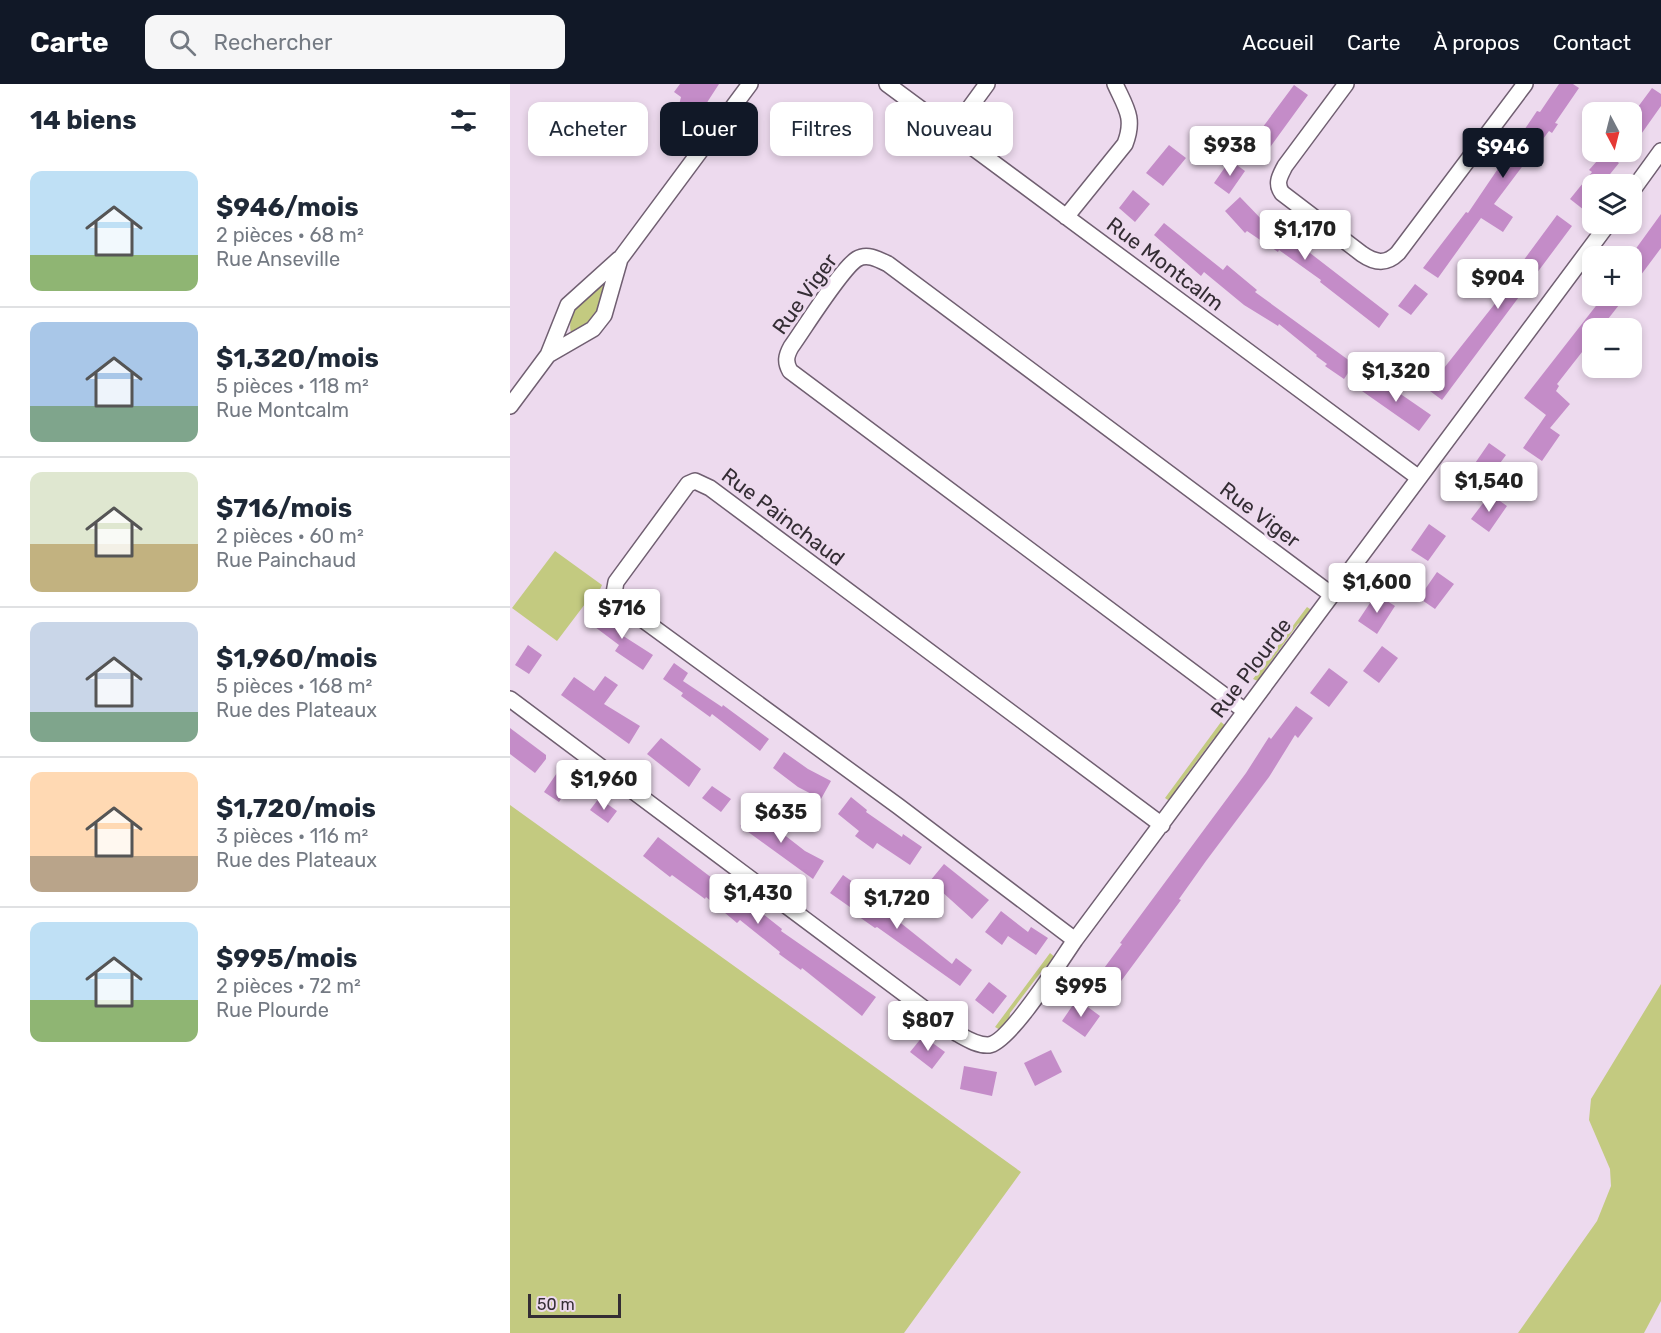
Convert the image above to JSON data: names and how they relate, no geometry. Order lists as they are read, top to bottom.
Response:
{
  "streets": {
    "street": [
      "Rue Montcalm",
      "Rue Viger",
      "Rue Painchaud",
      "Rue Plourde"
    ]
  },
  "crossings": [
    ["Rue Montcalm", "Rue Plourde"],
    ["Rue Viger", "Rue Plourde"],
    ["Rue Painchaud", "Rue Plourde"]
  ],
  "scale_bar": "50 m",
  "north": "bottom",
  "page": {
    "header": "Carte",
    "search": "Rechercher",
    "nav": [
      "Accueil",
      "Carte",
      "À propos",
      "Contact"
    ],
    "heading": "14 biens",
    "map_buttons": ["+", "−"],
    "chip": [
      "Acheter",
      "Louer",
      "Filtres",
      "Nouveau"
    ],
    "price": [
      "$938",
      "$946",
      "$1,170",
      "$904",
      "$1,320",
      "$1,540",
      "$1,600",
      "$716",
      "$1,960",
      "$635",
      "$1,430",
      "$1,720",
      "$995",
      "$807"
    ],
    "list": [
      {
        "name": "$946/mois",
        "note": "2 pièces · 68 m² · Rue Anseville"
      },
      {
        "name": "$1,320/mois",
        "note": "5 pièces · 118 m² · Rue Montcalm"
      },
      {
        "name": "$716/mois",
        "note": "2 pièces · 60 m² · Rue Painchaud"
      },
      {
        "name": "$1,960/mois",
        "note": "5 pièces · 168 m² · Rue des Plateaux"
      },
      {
        "name": "$1,720/mois",
        "note": "3 pièces · 116 m² · Rue des Plateaux"
      },
      {
        "name": "$995/mois",
        "note": "2 pièces · 72 m² · Rue Plourde"
      }
    ],
    "scale": "50 m"
  }
}
